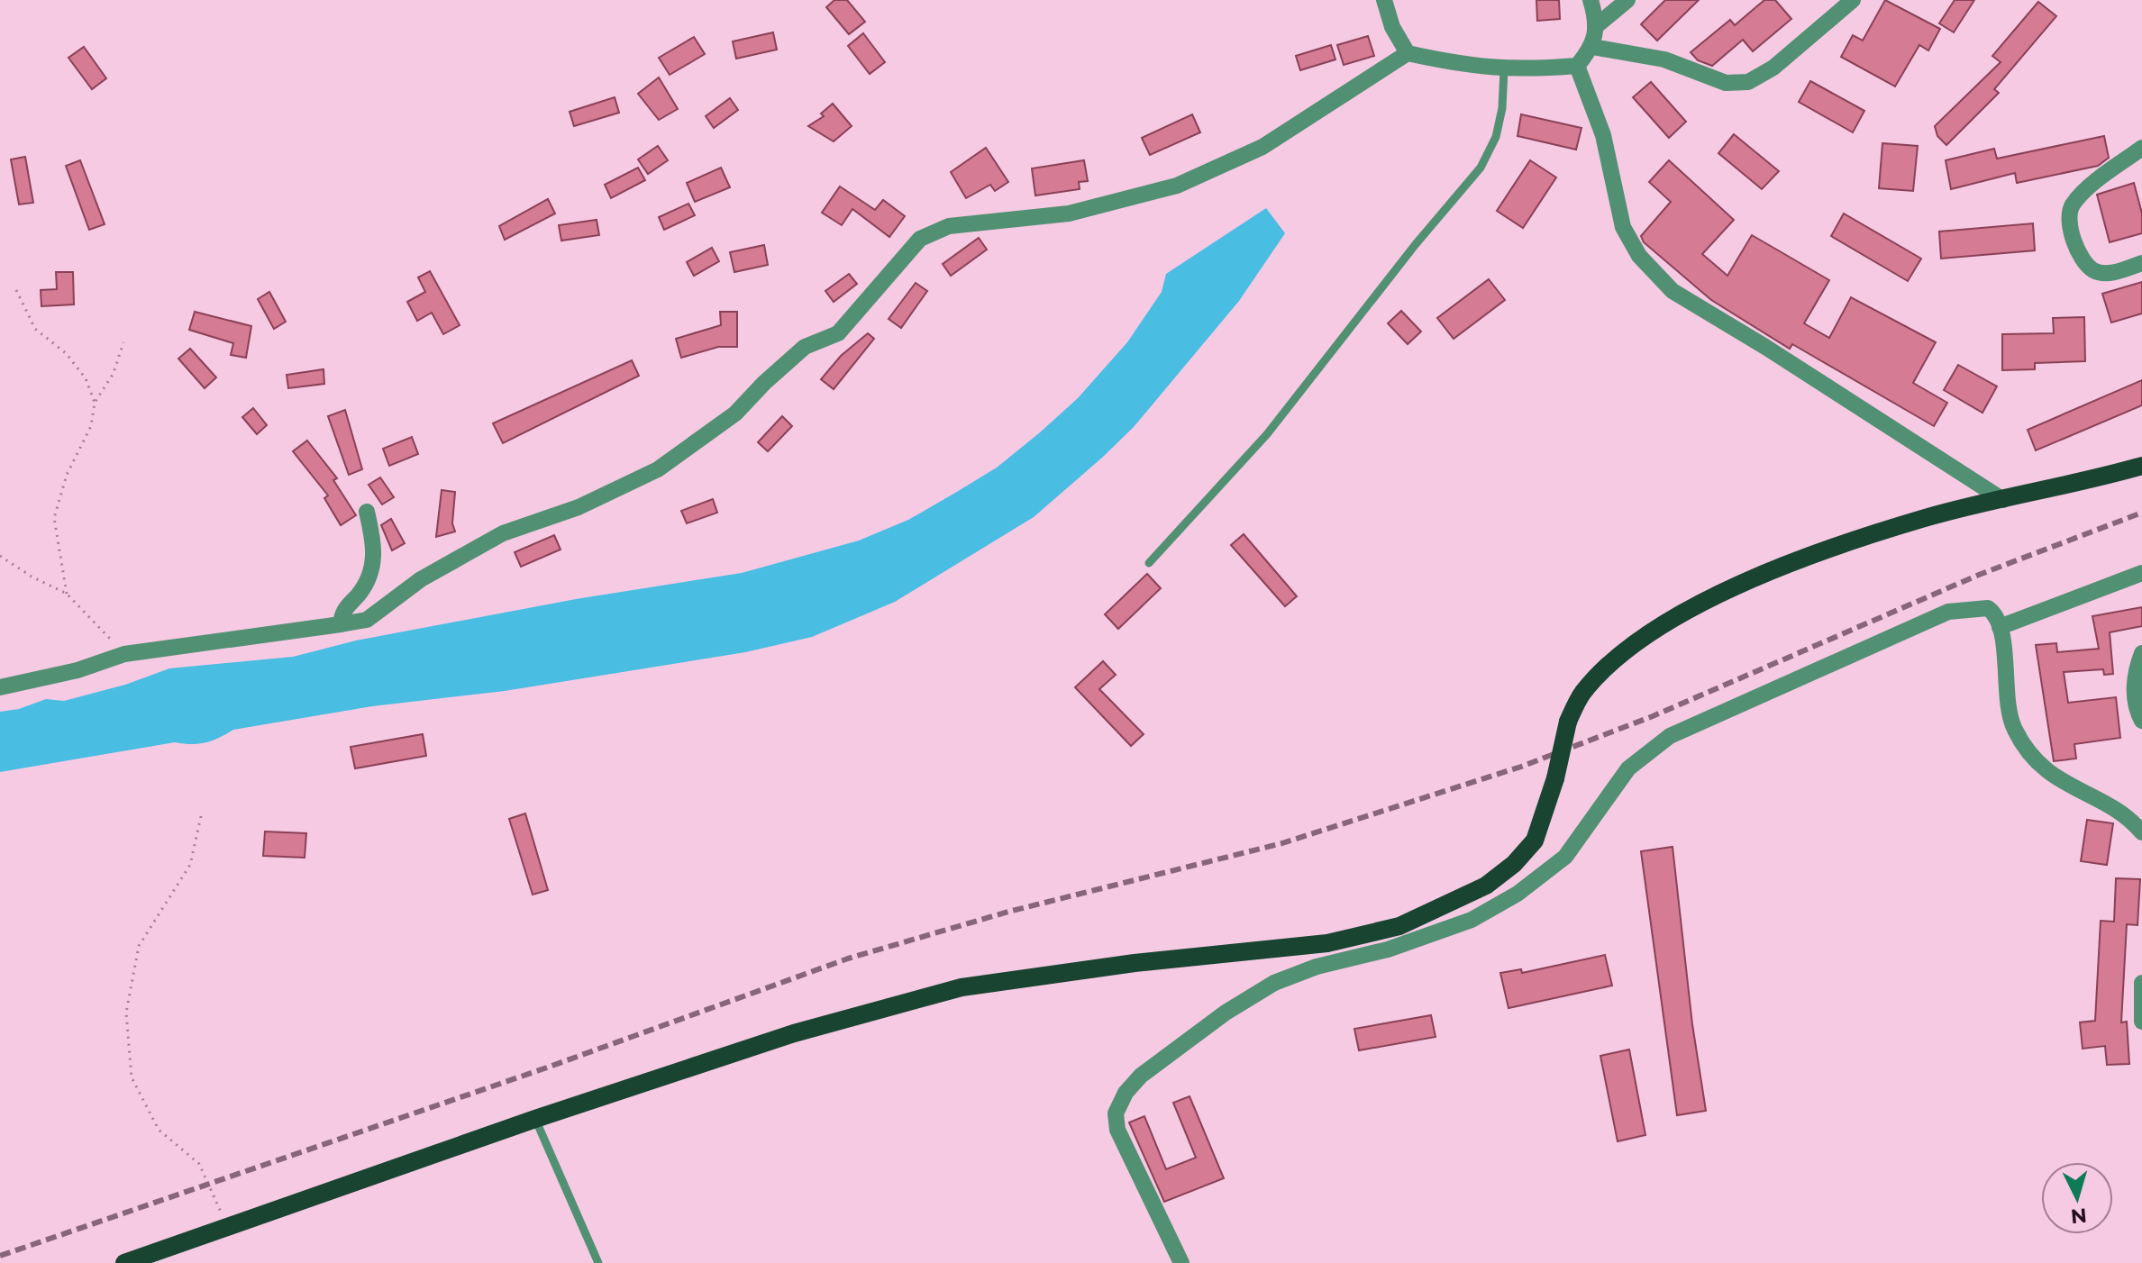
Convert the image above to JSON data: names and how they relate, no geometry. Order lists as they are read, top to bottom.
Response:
{
  "north": "bottom"
}
